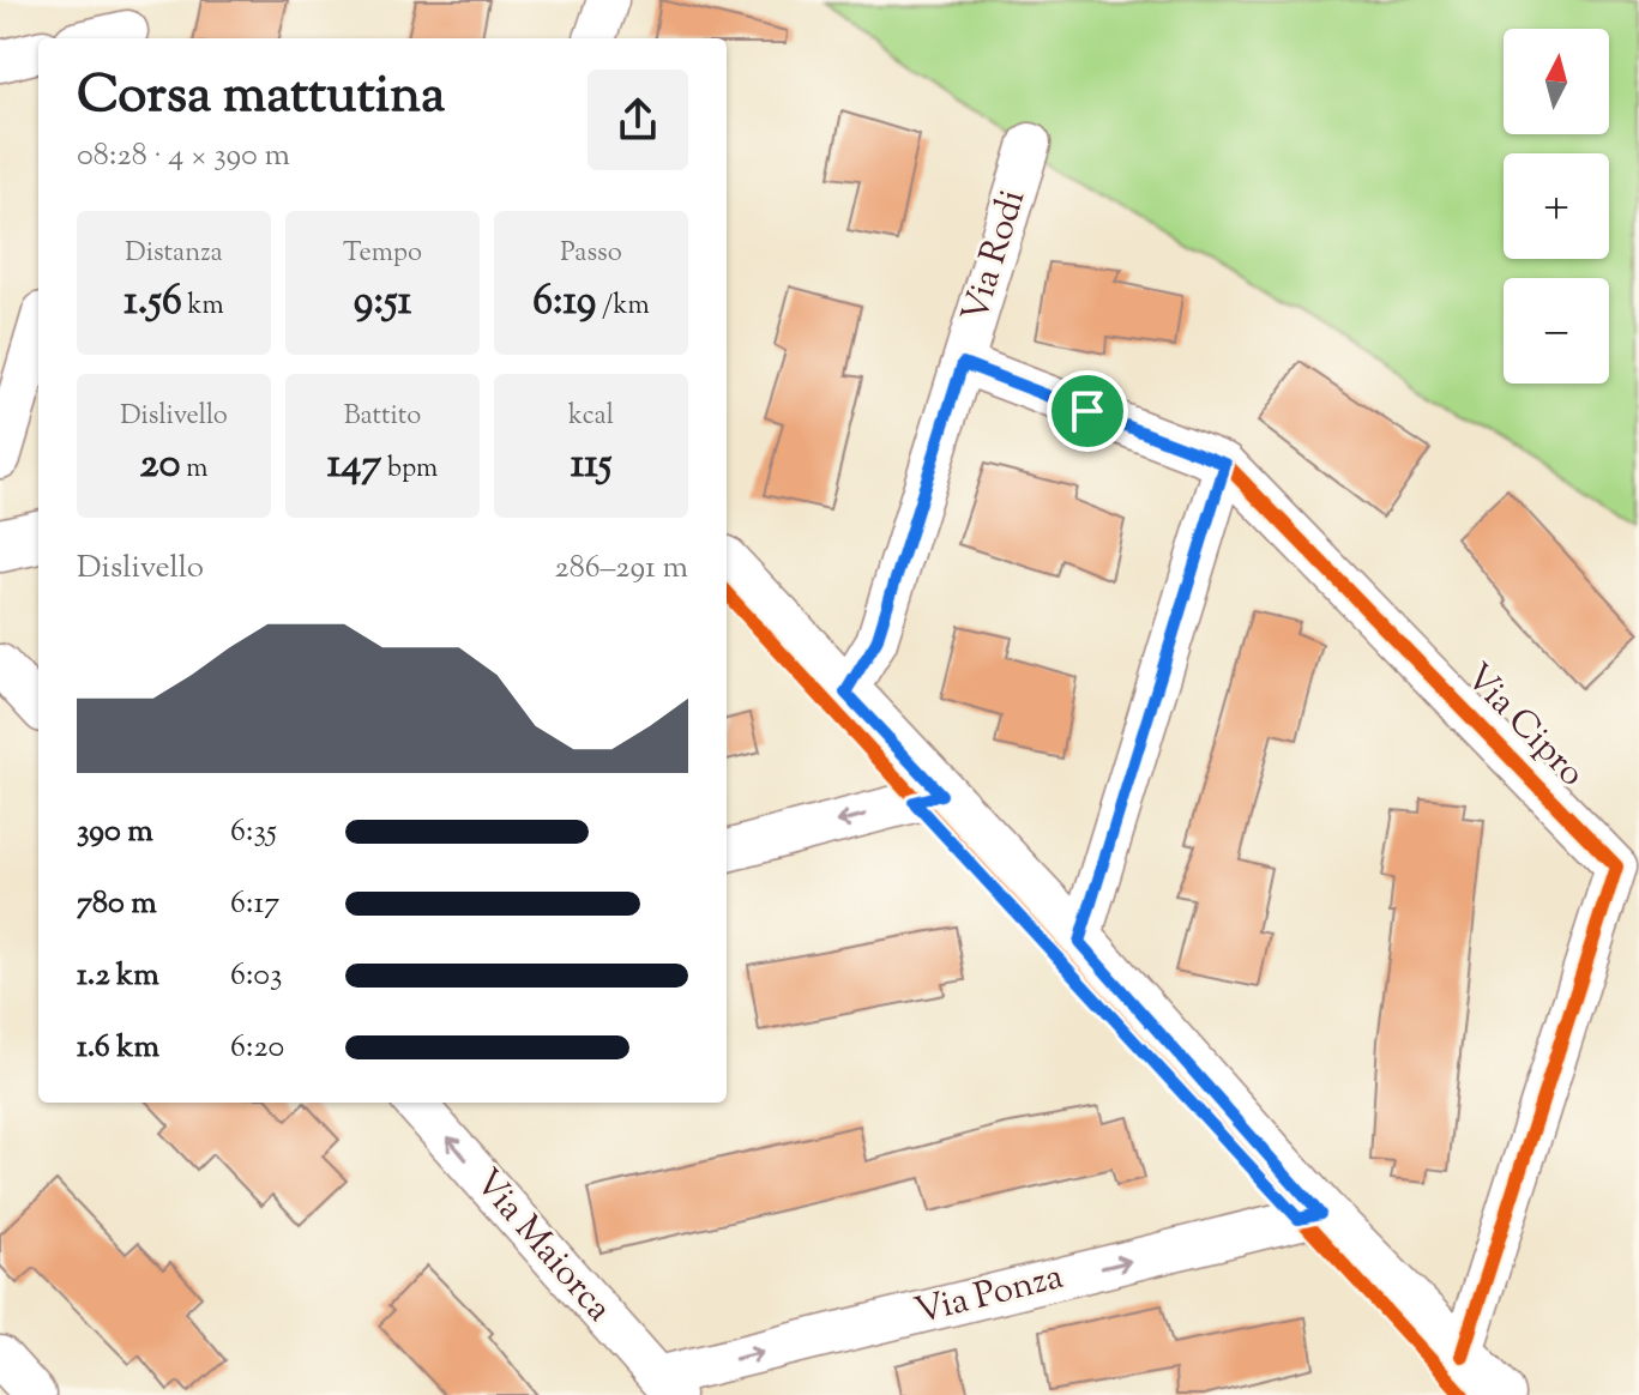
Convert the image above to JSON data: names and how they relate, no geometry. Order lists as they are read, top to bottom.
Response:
{
  "streets": {
    "street": [
      "Via Rodi",
      "Via Cipro",
      "Via Maiorca",
      "Via Ponza"
    ]
  },
  "crossings": [
    ["Via Rodi", "Via Cipro"],
    ["Via Maiorca", "Via Ponza"]
  ],
  "one_way": ["Via Maiorca", "Via Ponza"],
  "north": "top",
  "page": {
    "map_buttons": ["+", "−"],
    "heading": ["Corsa mattutina", "08:28 · 4 × 390 m"],
    "stats": [
      ["Distanza", "1.56 km"],
      ["Tempo", "9:51"],
      ["Passo", "6:19 /km"],
      ["Dislivello", "20 m"],
      ["Battito", "147 bpm"],
      ["kcal", "115"]
    ],
    "chart": ["Dislivello", "286–291 m"],
    "list": [
      {
        "name": "390 m",
        "note": "6:35"
      },
      {
        "name": "780 m",
        "note": "6:17"
      },
      {
        "name": "1.2 km",
        "note": "6:03"
      },
      {
        "name": "1.6 km",
        "note": "6:20"
      }
    ]
  }
}
